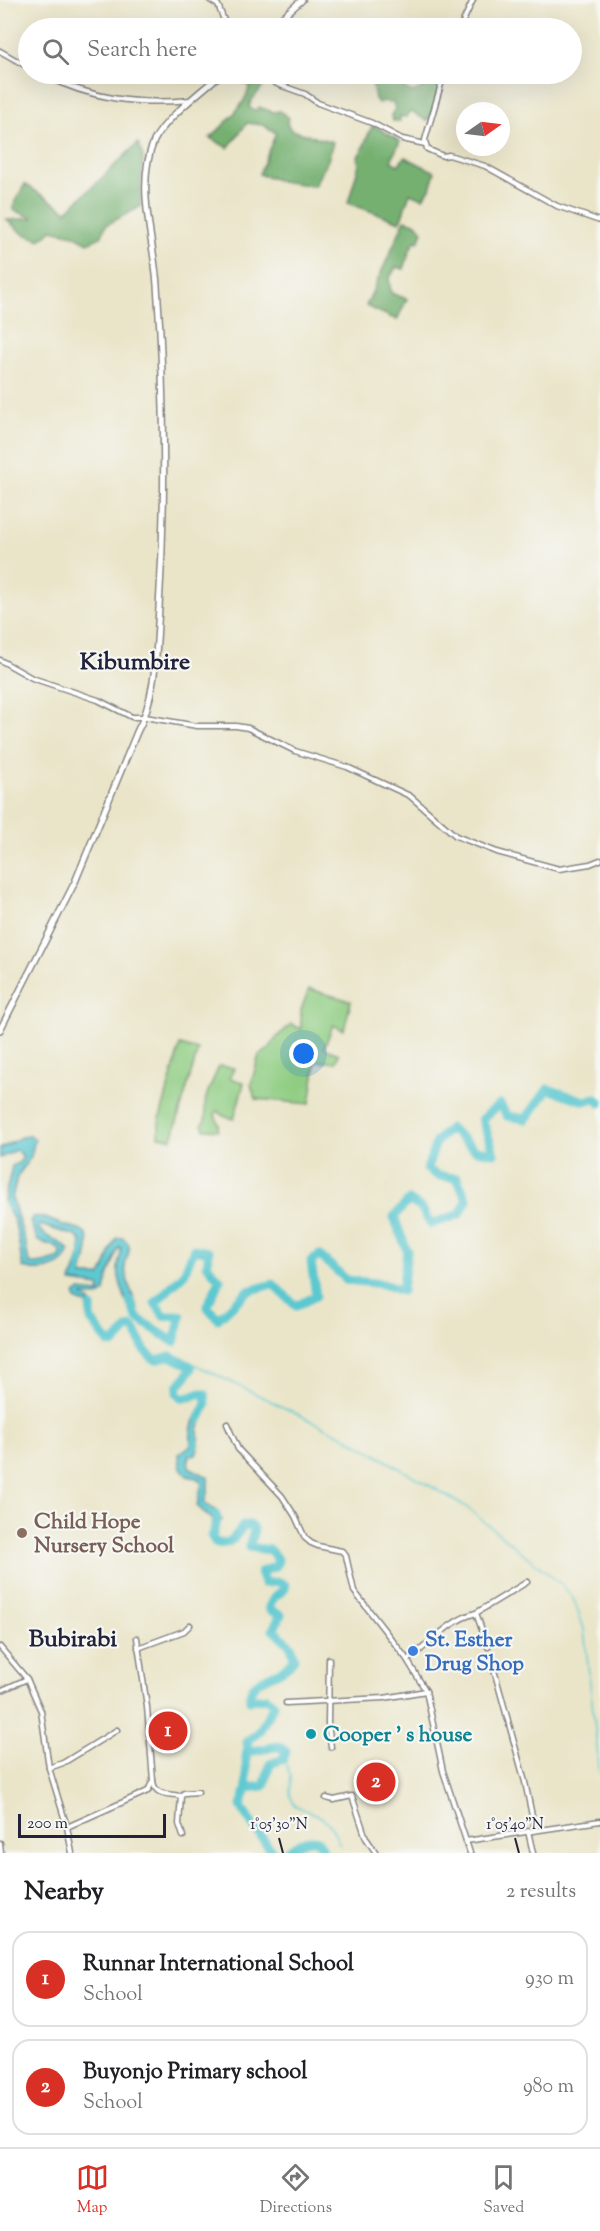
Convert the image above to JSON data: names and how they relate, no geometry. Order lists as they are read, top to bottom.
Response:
{
  "districts": ["Kibumbire", "Bubirabi"],
  "places": ["Child Hope Nursery School", "St. Esther Drug Shop", "Cooper ' s house"],
  "scale_bar": "200 m",
  "north": "right",
  "page": {
    "search": "Search here",
    "pins": ["1", "2"],
    "scale": "200 m",
    "heading": ["Nearby", "2 results"],
    "list": [
      {
        "mark": "1",
        "name": "Runnar International School",
        "note": "School",
        "value": "930 m"
      },
      {
        "mark": "2",
        "name": "Buyonjo Primary school",
        "note": "School",
        "value": "980 m"
      }
    ],
    "nav": ["Map", "Directions", "Saved"]
  },
  "coordinates": ["1°05'30\"N", "1°05'40\"N"]
}
